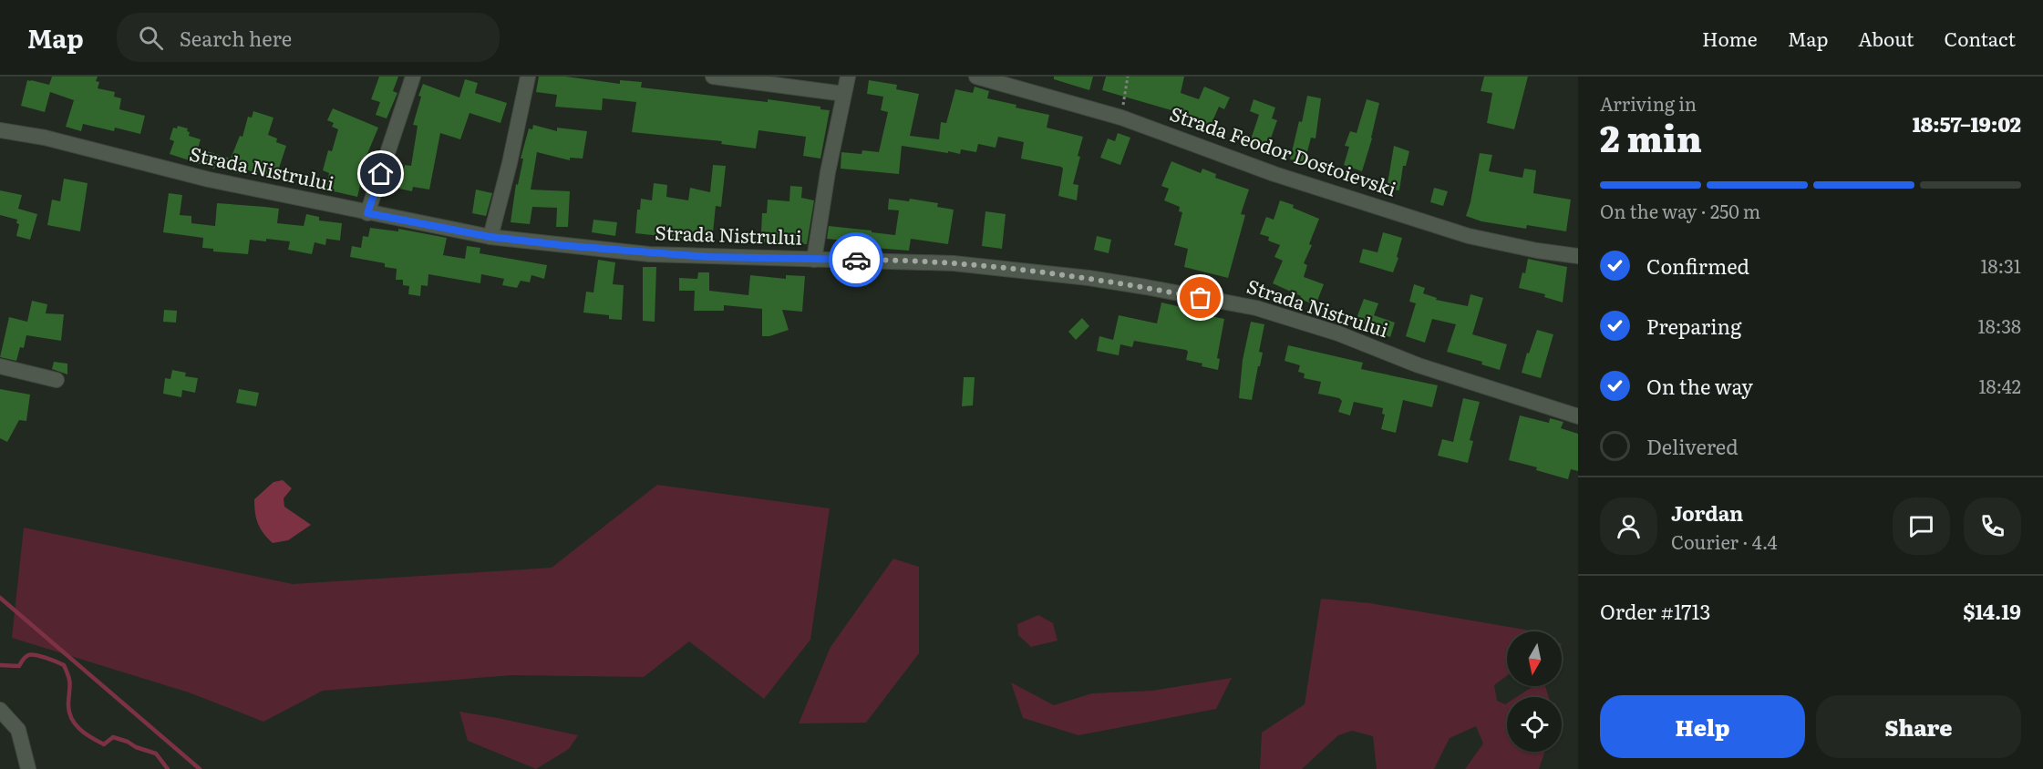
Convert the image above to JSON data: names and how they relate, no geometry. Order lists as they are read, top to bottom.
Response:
{
  "streets": {
    "street": ["Strada Feodor Dostoievski", "Strada Nistrului"]
  },
  "north": "bottom",
  "page": {
    "header": "Map",
    "search": "Search here",
    "nav": [
      "Home",
      "Map",
      "About",
      "Contact"
    ],
    "heading": ["2 min", "Arriving in", "18:57–19:02"],
    "panel": [
      "Jordan",
      "Courier · 4.4",
      "Order #1713",
      "$14.19"
    ],
    "bar": "On the way · 250 m",
    "list": [
      ["Confirmed", "18:31"],
      ["Preparing", "18:38"],
      ["On the way", "18:42"],
      "Delivered"
    ],
    "buttons": ["Help", "Share"]
  }
}
